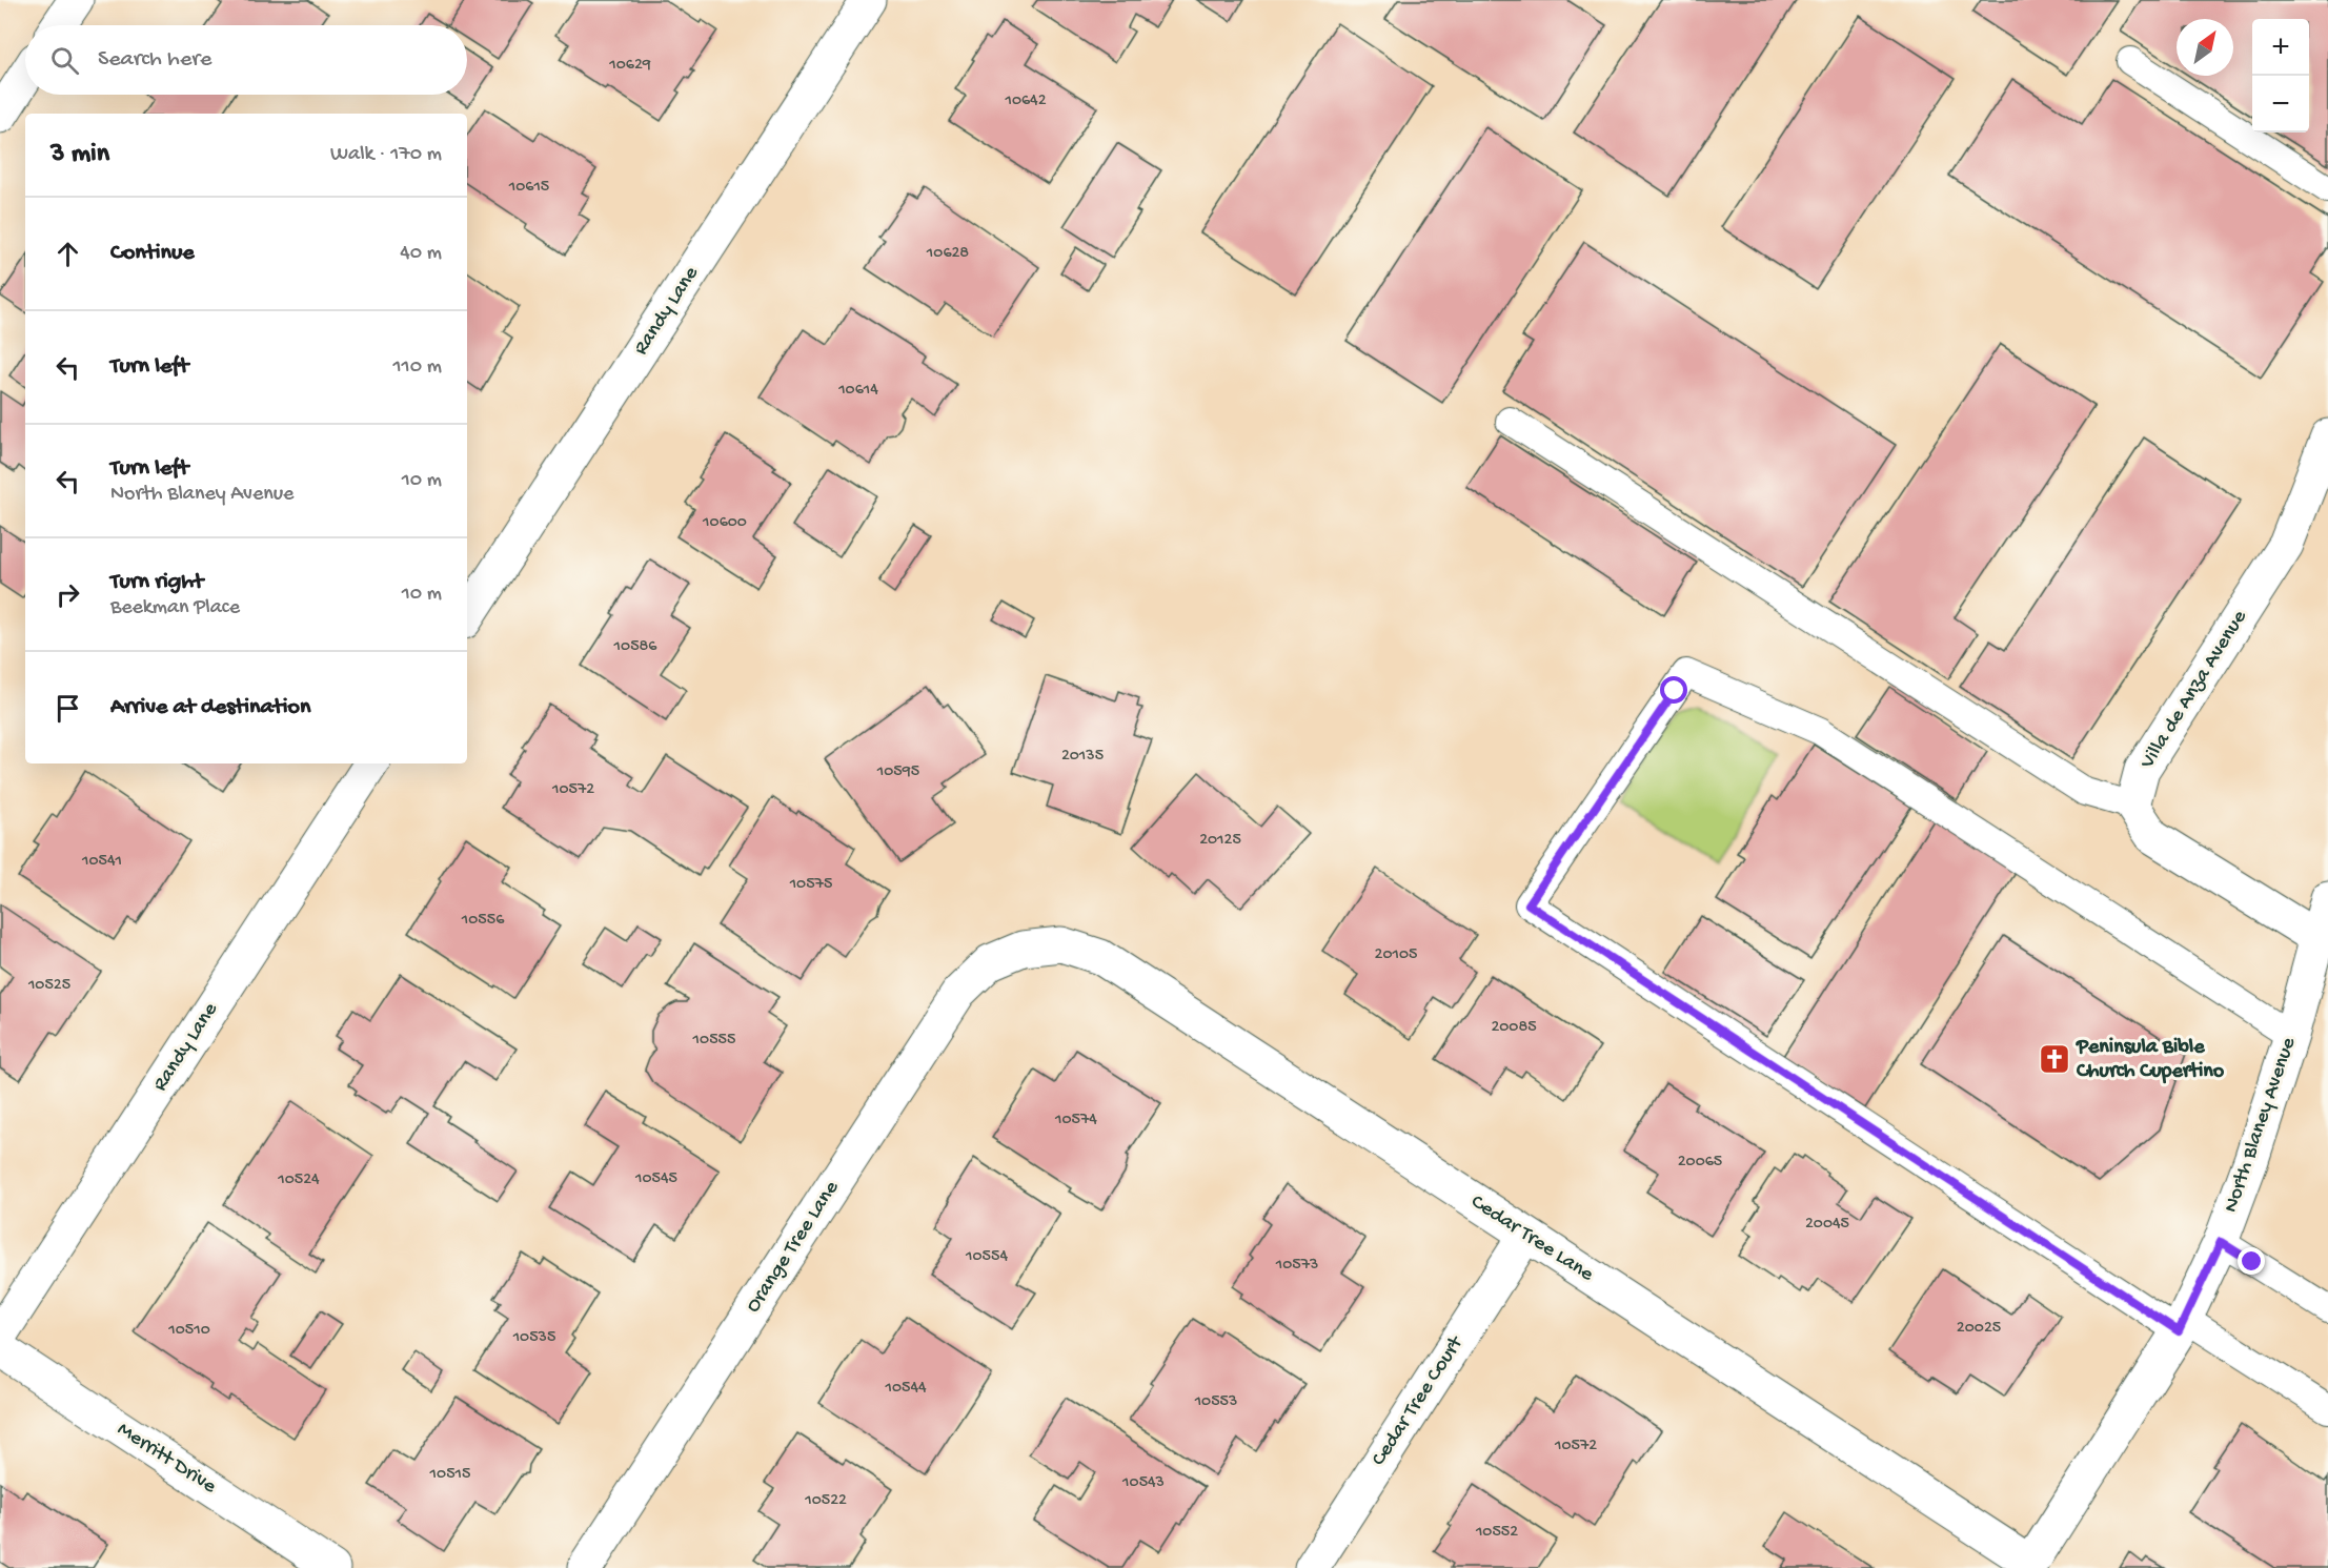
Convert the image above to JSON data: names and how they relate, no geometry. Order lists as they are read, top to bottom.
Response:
{
  "streets": {
    "street": [
      "Randy Lane",
      "Villa de Anza Avenue",
      "North Blaney Avenue",
      "Cedar Tree Lane",
      "Orange Tree Lane",
      "Cedar Tree Court",
      "Merritt Drive"
    ]
  },
  "crossings": [
    ["North Blaney Avenue", "Cedar Tree Lane"],
    ["Cedar Tree Lane", "Orange Tree Lane"],
    ["Cedar Tree Lane", "Cedar Tree Court"]
  ],
  "places": {
    "church": ["Peninsula Bible Church Cupertino"]
  },
  "house_numbers": [
    "10629",
    "10642",
    "10615",
    "10628",
    "10614",
    "10600",
    "10586",
    "20135",
    "10595",
    "10572",
    "20125",
    "10541",
    "10575",
    "10556",
    "20105",
    "10525",
    "20085",
    "10555",
    "10574",
    "20065",
    "10545",
    "10524",
    "20045",
    "10554",
    "10573",
    "20025",
    "10510",
    "10535",
    "10544",
    "10553",
    "10572",
    "10515",
    "10543",
    "10522",
    "10552"
  ],
  "north": "top right",
  "page": {
    "map_buttons": ["+", "−"],
    "search": "Search here",
    "heading": ["3 min", "Walk · 170 m"],
    "list": [
      ["Continue", "40 m"],
      ["Turn left", "110 m"],
      ["Turn left", "North Blaney Avenue", "10 m"],
      ["Turn right", "Beekman Place", "10 m"],
      "Arrive at destination"
    ]
  }
}
